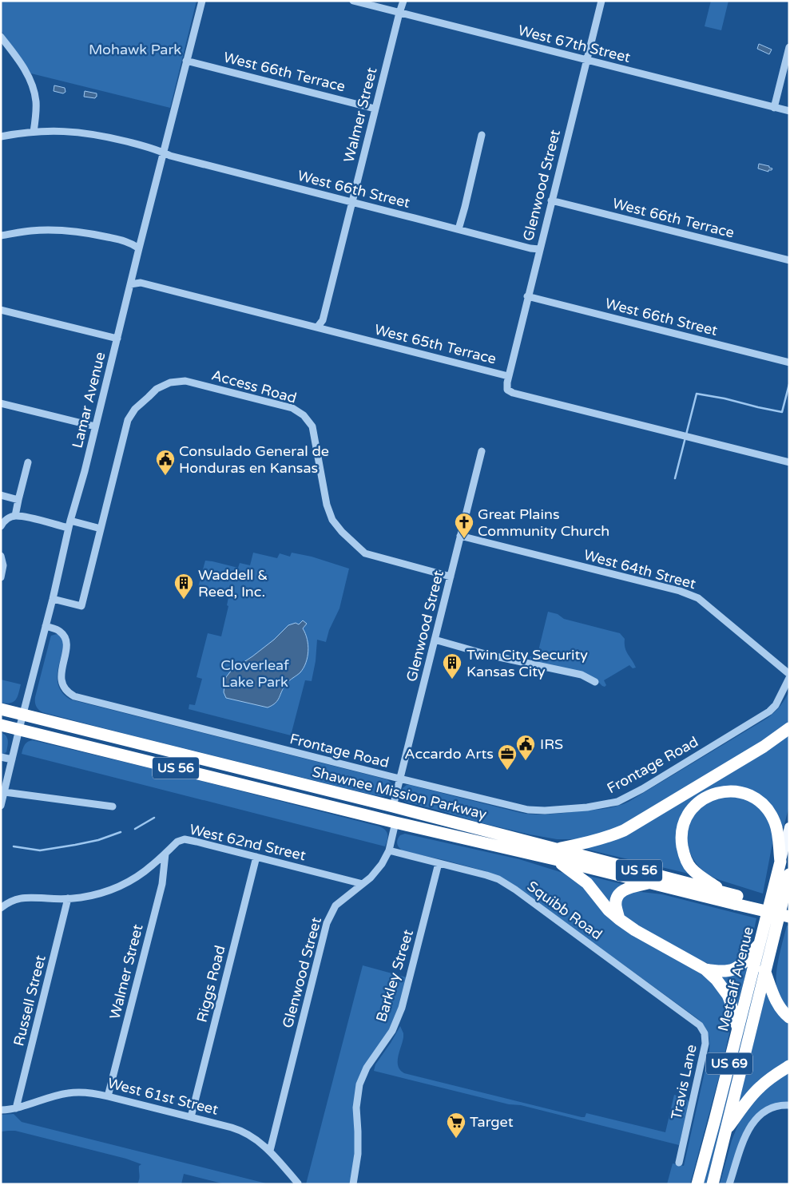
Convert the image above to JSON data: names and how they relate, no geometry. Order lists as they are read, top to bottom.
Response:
{
  "streets": {
    "highway": [
      "US 56",
      "Shawnee Mission Parkway",
      "Metcalf Avenue",
      "US 69"
    ],
    "street": [
      "West 67th Street",
      "West 66th Terrace",
      "Walmer Street",
      "Glenwood Street",
      "West 66th Street",
      "West 65th Terrace",
      "Access Road",
      "Lamar Avenue",
      "West 64th Street",
      "Frontage Road",
      "West 62nd Street",
      "Squibb Road",
      "Barkley Street",
      "Riggs Road",
      "Russell Street",
      "Travis Lane",
      "West 61st Street"
    ]
  },
  "crossings": [
    ["West 67th Street", "Walmer Street"],
    ["West 67th Street", "Glenwood Street"],
    ["West 66th Terrace", "Walmer Street"],
    ["West 66th Terrace", "Glenwood Street"],
    ["West 66th Terrace", "Lamar Avenue"],
    ["Walmer Street", "West 66th Street"],
    ["Walmer Street", "West 65th Terrace"],
    ["Walmer Street", "West 62nd Street"],
    ["Walmer Street", "West 61st Street"],
    ["Glenwood Street", "West 66th Street"],
    ["Glenwood Street", "West 65th Terrace"],
    ["Glenwood Street", "Access Road"],
    ["Glenwood Street", "West 64th Street"],
    ["Glenwood Street", "Frontage Road"],
    ["Glenwood Street", "Shawnee Mission Parkway"],
    ["Glenwood Street", "West 62nd Street"],
    ["Glenwood Street", "West 61st Street"],
    ["West 66th Street", "Lamar Avenue"],
    ["West 65th Terrace", "Lamar Avenue"],
    ["Access Road", "Lamar Avenue"],
    ["Lamar Avenue", "Frontage Road"],
    ["Lamar Avenue", "Shawnee Mission Parkway"],
    ["Shawnee Mission Parkway", "US 69"],
    ["West 62nd Street", "Riggs Road"],
    ["West 62nd Street", "Russell Street"],
    ["Squibb Road", "Barkley Street"],
    ["Squibb Road", "Travis Lane"],
    ["Metcalf Avenue", "US 69"],
    ["Riggs Road", "West 61st Street"],
    ["Russell Street", "West 61st Street"]
  ],
  "parks": ["Mohawk Park", "Cloverleaf Lake Park"],
  "places": {
    "public building": ["Consulado General de Honduras en Kansas", "IRS"],
    "church": ["Great Plains Community Church"],
    "building": ["Waddell & Reed, Inc.", "Twin City Security Kansas City"],
    "office": ["Accardo Arts"],
    "supermarket": ["Target"]
  }
}
